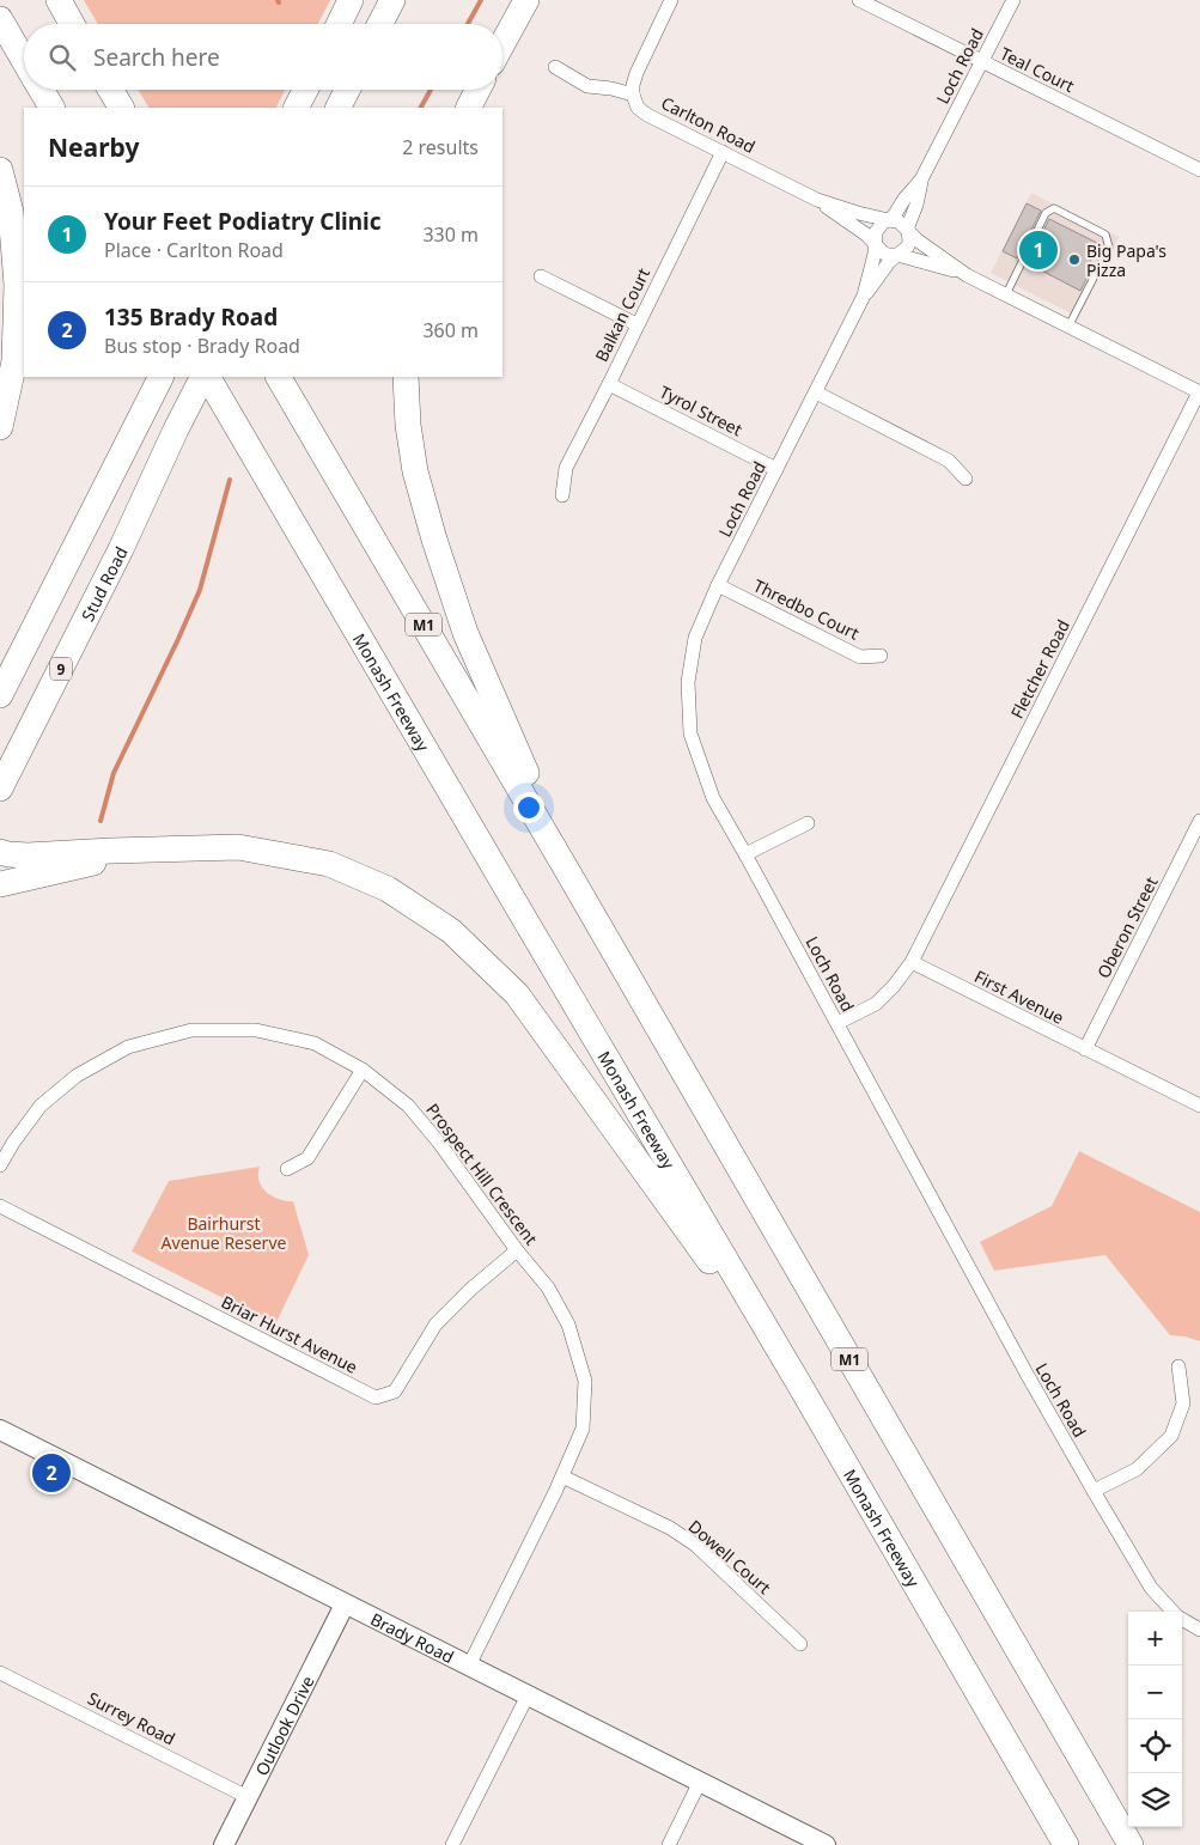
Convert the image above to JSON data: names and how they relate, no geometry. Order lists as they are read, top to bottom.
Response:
{
  "streets": {
    "highway": [
      "Stud Road",
      "M1",
      "9",
      "Monash Freeway"
    ],
    "main road": ["Brady Road", "Outlook Drive"],
    "street": [
      "Loch Road",
      "Teal Court",
      "Carlton Road",
      "Balkan Court",
      "Tyrol Street",
      "Thredbo Court",
      "Fletcher Road",
      "Oberon Street",
      "First Avenue",
      "Prospect Hill Crescent",
      "Briar Hurst Avenue",
      "Dowell Court",
      "Surrey Road"
    ]
  },
  "crossings": [
    ["Loch Road", "Teal Court"],
    ["Loch Road", "Carlton Road"],
    ["Loch Road", "Tyrol Street"],
    ["Loch Road", "Thredbo Court"],
    ["Carlton Road", "Balkan Court"],
    ["Balkan Court", "Tyrol Street"],
    ["Fletcher Road", "First Avenue"],
    ["Oberon Street", "First Avenue"],
    ["Prospect Hill Crescent", "Briar Hurst Avenue"],
    ["Prospect Hill Crescent", "Dowell Court"],
    ["Prospect Hill Crescent", "Brady Road"],
    ["Brady Road", "Outlook Drive"],
    ["Surrey Road", "Outlook Drive"]
  ],
  "parks": ["Bairhurst Avenue Reserve"],
  "places": ["Big Papa's Pizza"],
  "page": {
    "search": "Search here",
    "heading": ["Nearby", "2 results"],
    "list": [
      {
        "mark": "1",
        "name": "Your Feet Podiatry Clinic",
        "note": "Place · Carlton Road",
        "value": "330 m"
      },
      {
        "mark": "2",
        "name": "135 Brady Road",
        "note": "Bus stop · Brady Road",
        "value": "360 m"
      }
    ],
    "pins": ["1", "2"],
    "map_buttons": ["+", "−"]
  }
}
